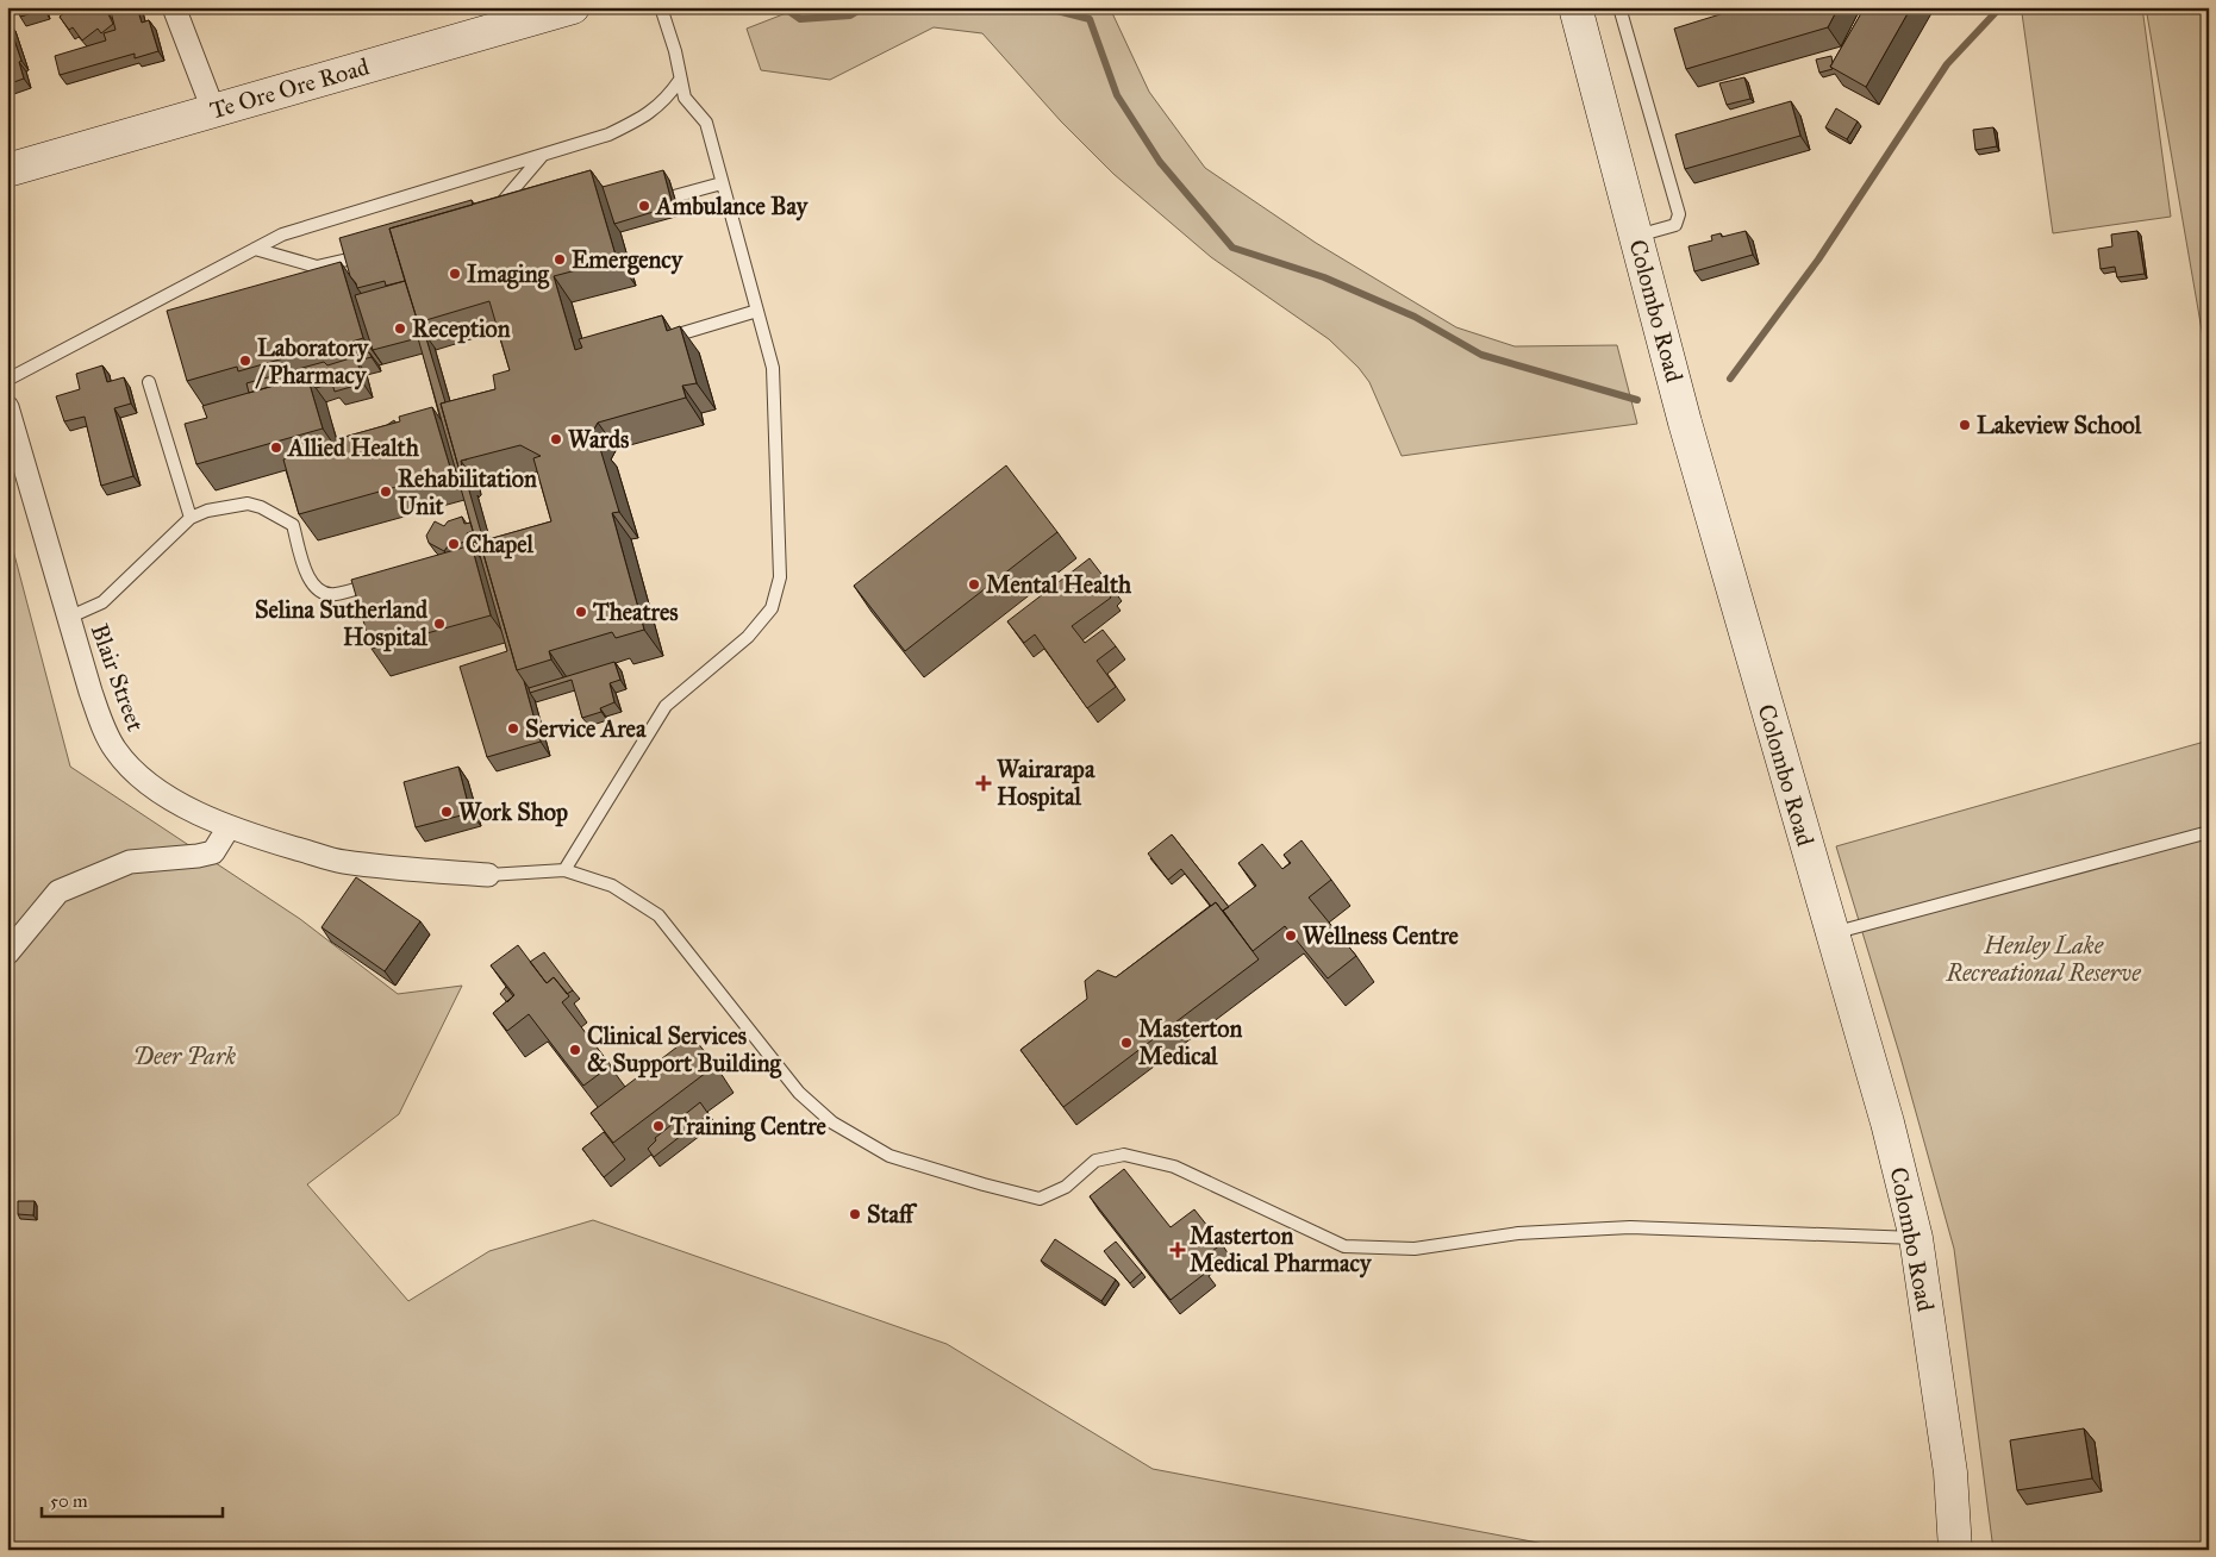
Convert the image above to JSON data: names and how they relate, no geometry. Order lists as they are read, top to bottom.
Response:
{
  "streets": {
    "street": ["Te Ore Ore Road", "Colombo Road", "Blair Street"]
  },
  "parks": ["Henley Lake Recreational Reserve", "Deer Park"],
  "places": {
    "other": [
      "Ambulance Bay",
      "Emergency",
      "Imaging",
      "Reception",
      "Laboratory / Pharmacy",
      "Lakeview School",
      "Wards",
      "Allied Health",
      "Rehabilitation Unit",
      "Chapel",
      "Mental Health",
      "Theatres",
      "Selina Sutherland Hospital",
      "Service Area",
      "Work Shop",
      "Wellness Centre",
      "Masterton Medical",
      "Clinical Services & Support Building",
      "Training Centre",
      "Staff"
    ],
    "health": ["Wairarapa Hospital", "Masterton Medical Pharmacy"]
  },
  "scale_bar": "50 m"
}
